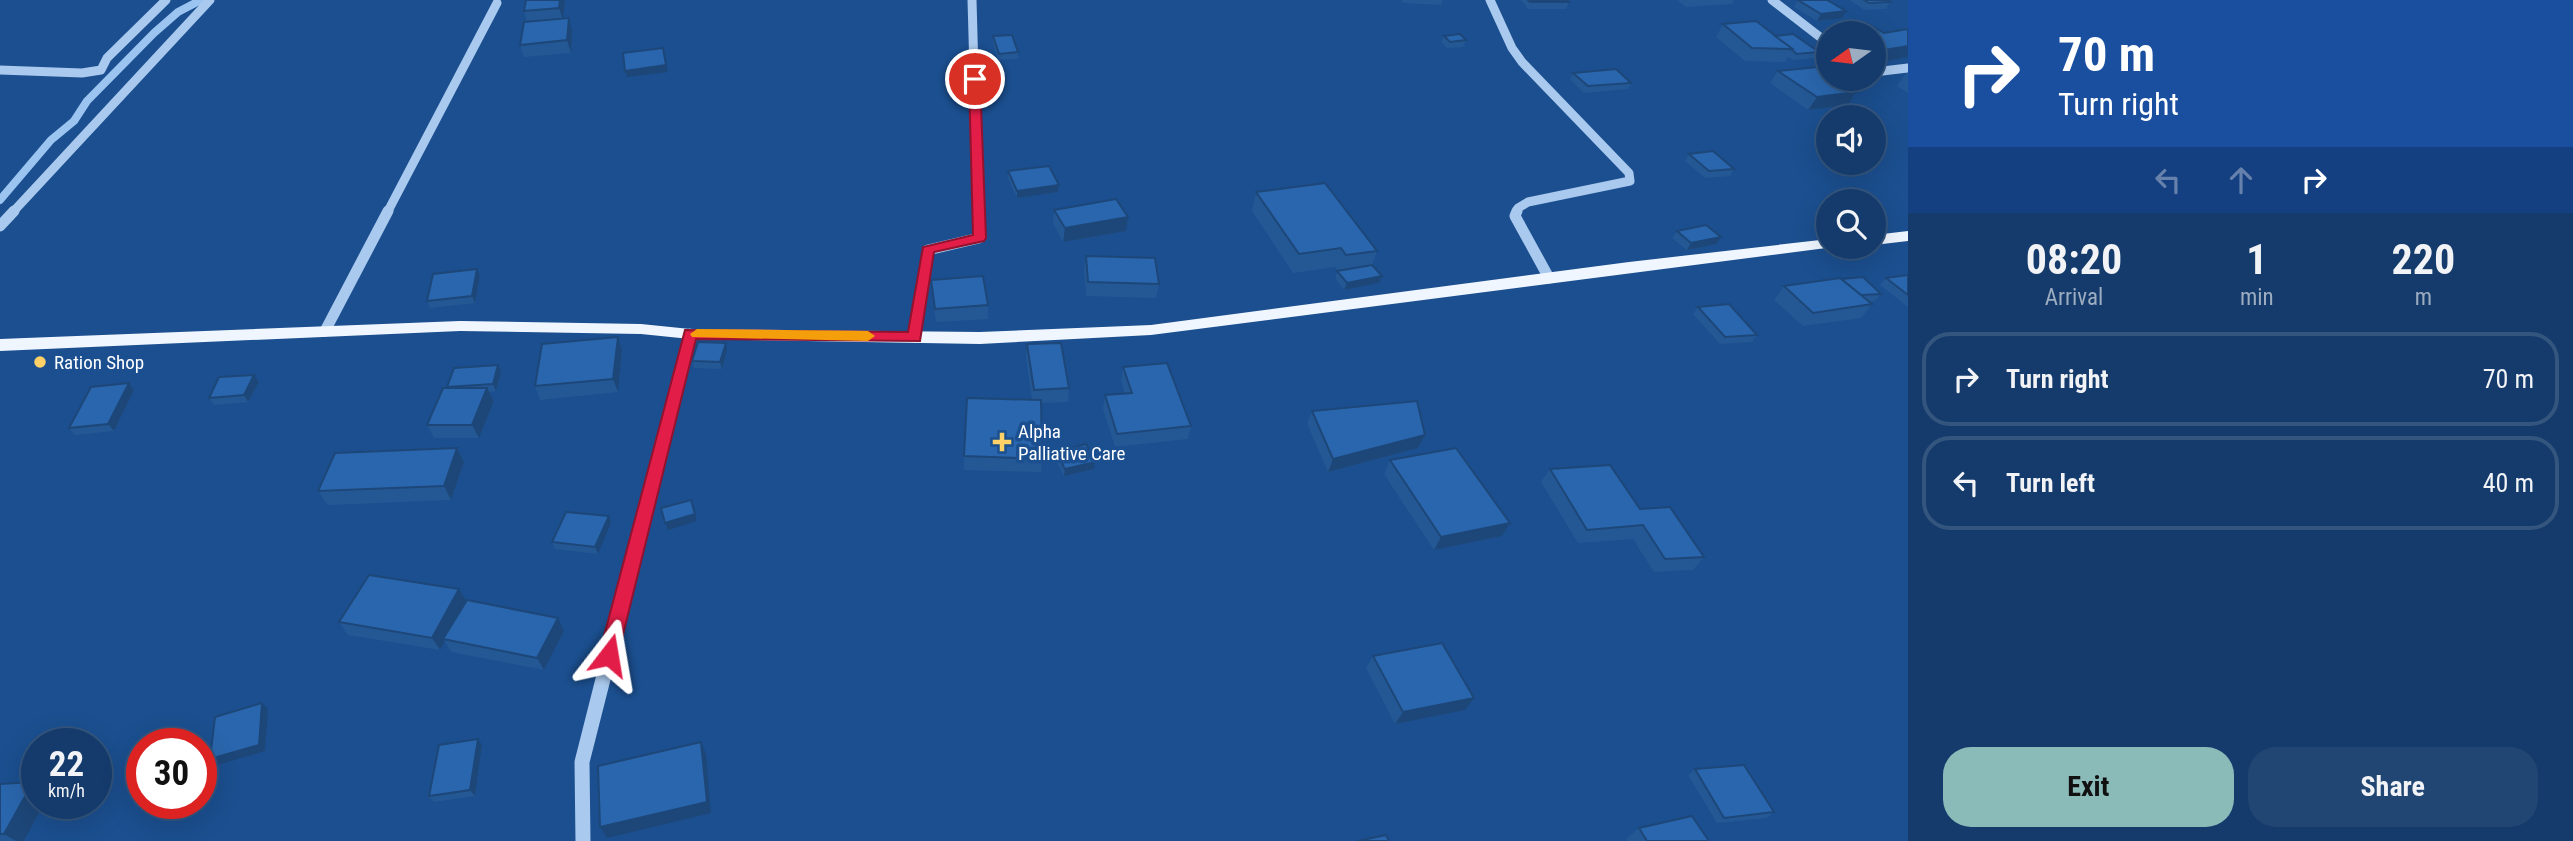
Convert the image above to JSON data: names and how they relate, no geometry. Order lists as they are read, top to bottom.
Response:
{
  "places": {
    "other": ["Ration Shop"],
    "health": ["Alpha Palliative Care"]
  },
  "north": "left",
  "page": {
    "turn": ["70 m", "Turn right"],
    "eta": [
      "08:20",
      "Arrival",
      "1",
      "min",
      "220",
      "m"
    ],
    "list": [
      {
        "name": "Turn right",
        "value": "70 m"
      },
      {
        "name": "Turn left",
        "value": "40 m"
      }
    ],
    "speed": "22 km/h",
    "limit": "30",
    "buttons": ["Exit", "Share"]
  }
}
